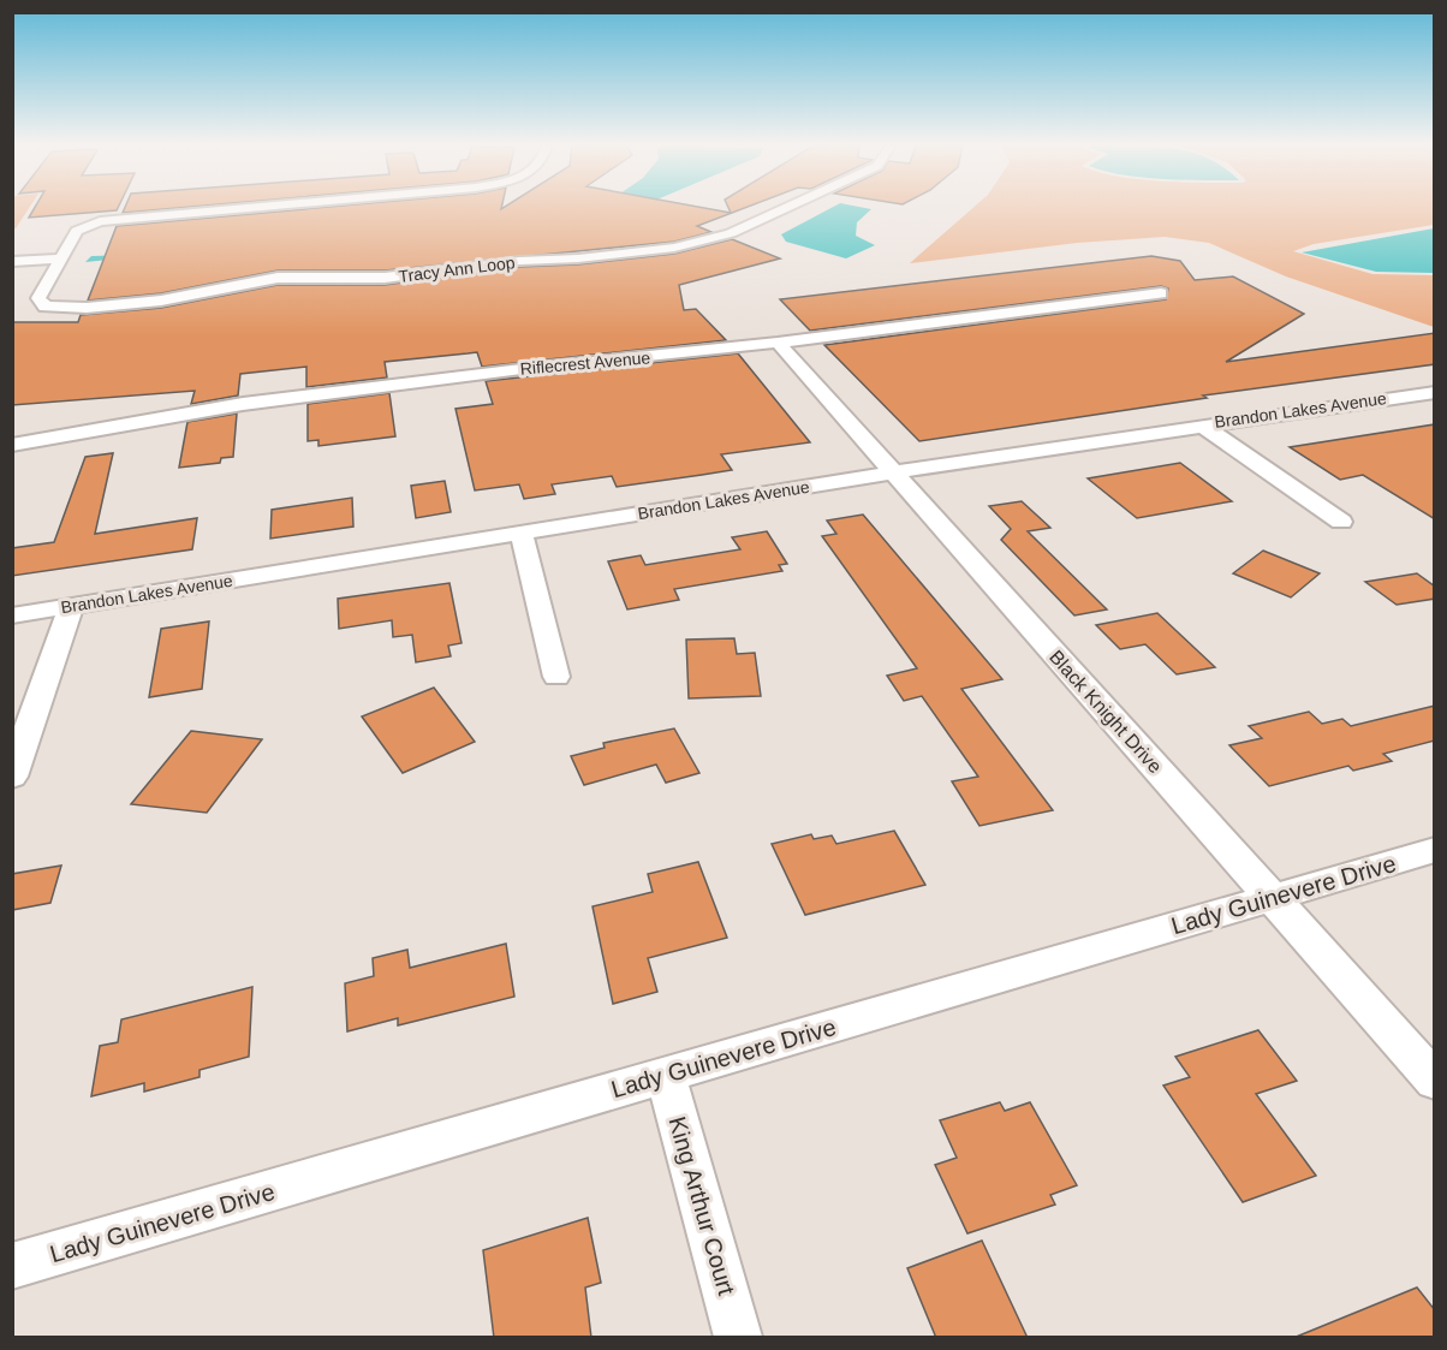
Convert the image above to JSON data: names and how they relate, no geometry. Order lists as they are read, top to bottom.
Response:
{
  "streets": {
    "street": [
      "Tracy Ann Loop",
      "Riflecrest Avenue",
      "Brandon Lakes Avenue",
      "Black Knight Drive",
      "Lady Guinevere Drive",
      "King Arthur Court"
    ]
  },
  "crossings": [
    ["Riflecrest Avenue", "Black Knight Drive"],
    ["Brandon Lakes Avenue", "Black Knight Drive"],
    ["Black Knight Drive", "Lady Guinevere Drive"],
    ["Lady Guinevere Drive", "King Arthur Court"]
  ]
}
